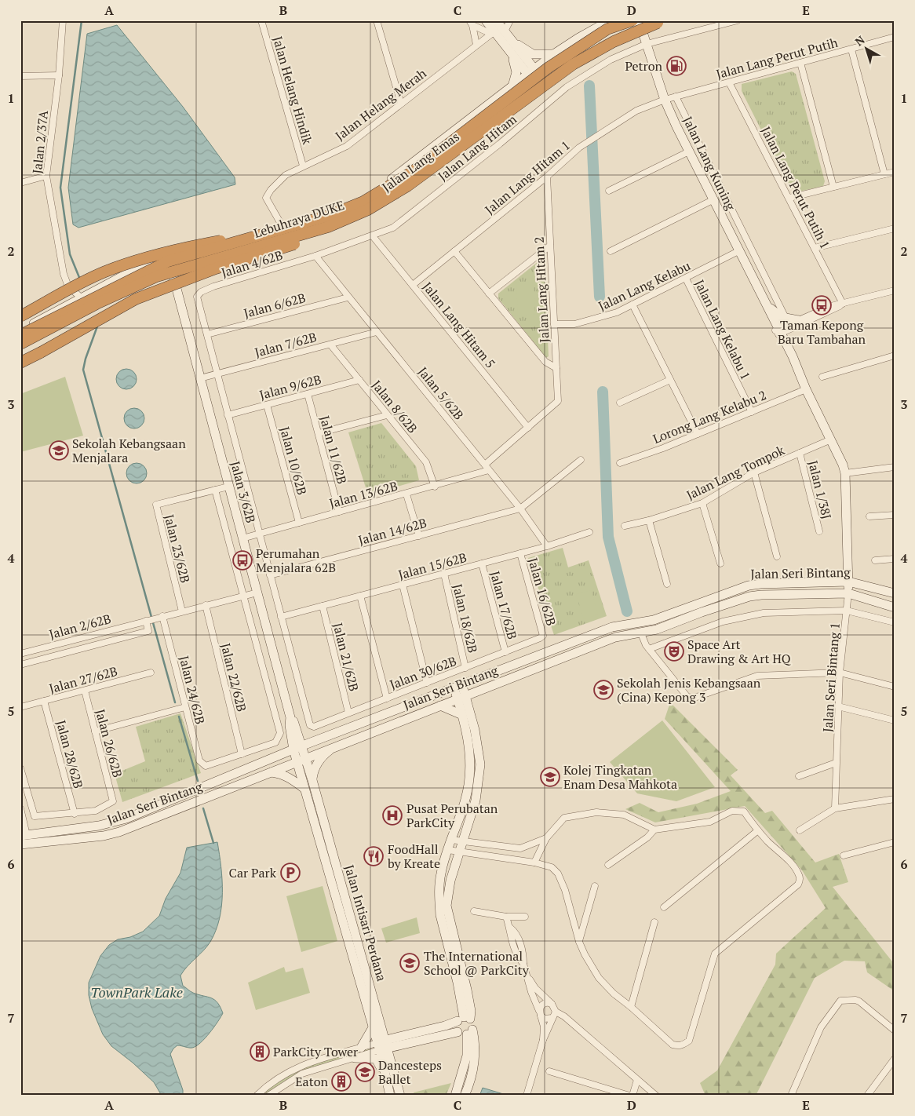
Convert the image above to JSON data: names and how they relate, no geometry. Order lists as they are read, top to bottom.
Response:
{
  "streets": {
    "highway": ["Lebuhraya DUKE"],
    "street": [
      "Jalan Lang Perut Putih",
      "Jalan Helang Hindik",
      "Jalan Helang Merah",
      "Jalan 2/37A",
      "Jalan Lang Hitam",
      "Jalan Lang Emas",
      "Jalan Lang Kuning",
      "Jalan Lang Hitam 1",
      "Jalan Lang Perut Putih 1",
      "Jalan 4/62B",
      "Jalan Lang Kelabu",
      "Jalan Lang Hitam 2",
      "Jalan 6/62B",
      "Jalan Lang Hitam 5",
      "Jalan Lang Kelabu 1",
      "Jalan 7/62B",
      "Jalan 9/62B",
      "Jalan 5/62B",
      "Jalan 8/62B",
      "Lorong Lang Kelabu 2",
      "Jalan 11/62B",
      "Jalan 10/62B",
      "Jalan Lang Tompok",
      "Jalan 1/38J",
      "Jalan 3/62B",
      "Jalan 13/62B",
      "Jalan 14/62B",
      "Jalan 23/62B",
      "Jalan 15/62B",
      "Jalan Seri Bintang",
      "Jalan 16/62B",
      "Jalan 17/62B",
      "Jalan 18/62B",
      "Jalan 2/62B",
      "Jalan 21/62B",
      "Jalan 30/62B",
      "Jalan 22/62B",
      "Jalan Seri Bintang 1",
      "Jalan 27/62B",
      "Jalan 24/62B",
      "Jalan 26/62B",
      "Jalan 28/62B",
      "Jalan Intisari Perdana"
    ]
  },
  "crossings": [
    ["Jalan Lang Perut Putih", "Jalan Lang Kuning"],
    ["Jalan Lang Perut Putih", "Jalan Lang Hitam 1"],
    ["Jalan Lang Perut Putih", "Jalan Lang Perut Putih 1"],
    ["Jalan Helang Hindik", "Jalan Helang Merah"],
    ["Jalan Helang Merah", "Jalan Lang Emas"],
    ["Jalan Helang Merah", "Lebuhraya DUKE"],
    ["Jalan 2/37A", "Jalan Lang Emas"],
    ["Jalan Lang Hitam", "Jalan Lang Kuning"],
    ["Jalan Lang Hitam", "Jalan 4/62B"],
    ["Jalan Lang Hitam", "Jalan Lang Hitam 5"],
    ["Jalan Lang Hitam", "Jalan 5/62B"],
    ["Jalan Lang Emas", "Jalan Lang Kuning"],
    ["Jalan Lang Emas", "Lebuhraya DUKE"],
    ["Jalan Lang Emas", "Jalan 3/62B"],
    ["Jalan Lang Kuning", "Jalan Lang Hitam 1"],
    ["Jalan Lang Kuning", "Lebuhraya DUKE"],
    ["Jalan Lang Kuning", "Jalan Lang Kelabu"],
    ["Jalan Lang Kuning", "Lorong Lang Kelabu 2"],
    ["Jalan Lang Kuning", "Jalan Lang Tompok"],
    ["Jalan Lang Kuning", "Jalan Seri Bintang"],
    ["Jalan Lang Kuning", "Jalan Seri Bintang 1"],
    ["Jalan Lang Hitam 1", "Jalan Lang Hitam 2"],
    ["Jalan Lang Hitam 1", "Jalan Lang Hitam 5"],
    ["Jalan 4/62B", "Jalan 5/62B"],
    ["Jalan 4/62B", "Jalan 3/62B"],
    ["Jalan Lang Kelabu", "Jalan Lang Hitam 2"],
    ["Jalan Lang Kelabu", "Jalan Lang Kelabu 1"],
    ["Jalan Lang Hitam 2", "Jalan Lang Hitam 5"],
    ["Jalan 6/62B", "Jalan 5/62B"],
    ["Jalan 6/62B", "Jalan 3/62B"],
    ["Jalan Lang Kelabu 1", "Lorong Lang Kelabu 2"],
    ["Jalan 7/62B", "Jalan 5/62B"],
    ["Jalan 7/62B", "Jalan 8/62B"],
    ["Jalan 7/62B", "Jalan 3/62B"],
    ["Jalan 9/62B", "Jalan 8/62B"],
    ["Jalan 9/62B", "Jalan 11/62B"],
    ["Jalan 9/62B", "Jalan 10/62B"],
    ["Jalan 9/62B", "Jalan 3/62B"],
    ["Jalan 5/62B", "Jalan 13/62B"],
    ["Jalan 5/62B", "Jalan 14/62B"],
    ["Jalan 5/62B", "Jalan 15/62B"],
    ["Jalan 8/62B", "Jalan 13/62B"],
    ["Jalan 11/62B", "Jalan 13/62B"],
    ["Jalan 10/62B", "Jalan 13/62B"],
    ["Jalan Lang Tompok", "Jalan 1/38J"],
    ["Jalan 3/62B", "Jalan 13/62B"],
    ["Jalan 3/62B", "Jalan 14/62B"],
    ["Jalan 3/62B", "Jalan 15/62B"],
    ["Jalan 3/62B", "Jalan Seri Bintang"],
    ["Jalan 3/62B", "Jalan 2/62B"],
    ["Jalan 3/62B", "Jalan 30/62B"],
    ["Jalan 3/62B", "Jalan Intisari Perdana"],
    ["Jalan 23/62B", "Jalan 2/62B"],
    ["Jalan 15/62B", "Jalan 16/62B"],
    ["Jalan 15/62B", "Jalan 17/62B"],
    ["Jalan 15/62B", "Jalan 18/62B"],
    ["Jalan 15/62B", "Jalan 21/62B"],
    ["Jalan Seri Bintang", "Jalan Seri Bintang 1"],
    ["Jalan Seri Bintang", "Jalan Intisari Perdana"],
    ["Jalan 16/62B", "Jalan 30/62B"],
    ["Jalan 17/62B", "Jalan 30/62B"],
    ["Jalan 18/62B", "Jalan 30/62B"],
    ["Jalan 2/62B", "Jalan 22/62B"],
    ["Jalan 2/62B", "Jalan 24/62B"],
    ["Jalan 21/62B", "Jalan 30/62B"],
    ["Jalan 22/62B", "Jalan 24/62B"],
    ["Jalan 27/62B", "Jalan 26/62B"],
    ["Jalan 27/62B", "Jalan 28/62B"],
    ["Jalan 26/62B", "Jalan 28/62B"]
  ],
  "water": ["TownPark Lake"],
  "places": {
    "fuel station": ["Petron"],
    "bus stop": ["Taman Kepong Baru Tambahan", "Perumahan Menjalara 62B"],
    "school or university": [
      "Sekolah Kebangsaan Menjalara",
      "Sekolah Jenis Kebangsaan (Cina) Kepong 3",
      "Kolej Tingkatan Enam Desa Mahkota",
      "The International School @ ParkCity",
      "Dancesteps Ballet"
    ],
    "theatre": ["Space Art Drawing & Art HQ"],
    "hospital": ["Pusat Perubatan ParkCity"],
    "restaurant": ["FoodHall by Kreate"],
    "parking": ["Car Park"],
    "building": ["ParkCity Tower", "Eaton"]
  },
  "north": "top left",
  "grid": {
    "columns": [
      "A",
      "B",
      "C",
      "D",
      "E"
    ],
    "rows": [
      "1",
      "2",
      "3",
      "4",
      "5",
      "6",
      "7"
    ]
  }
}
